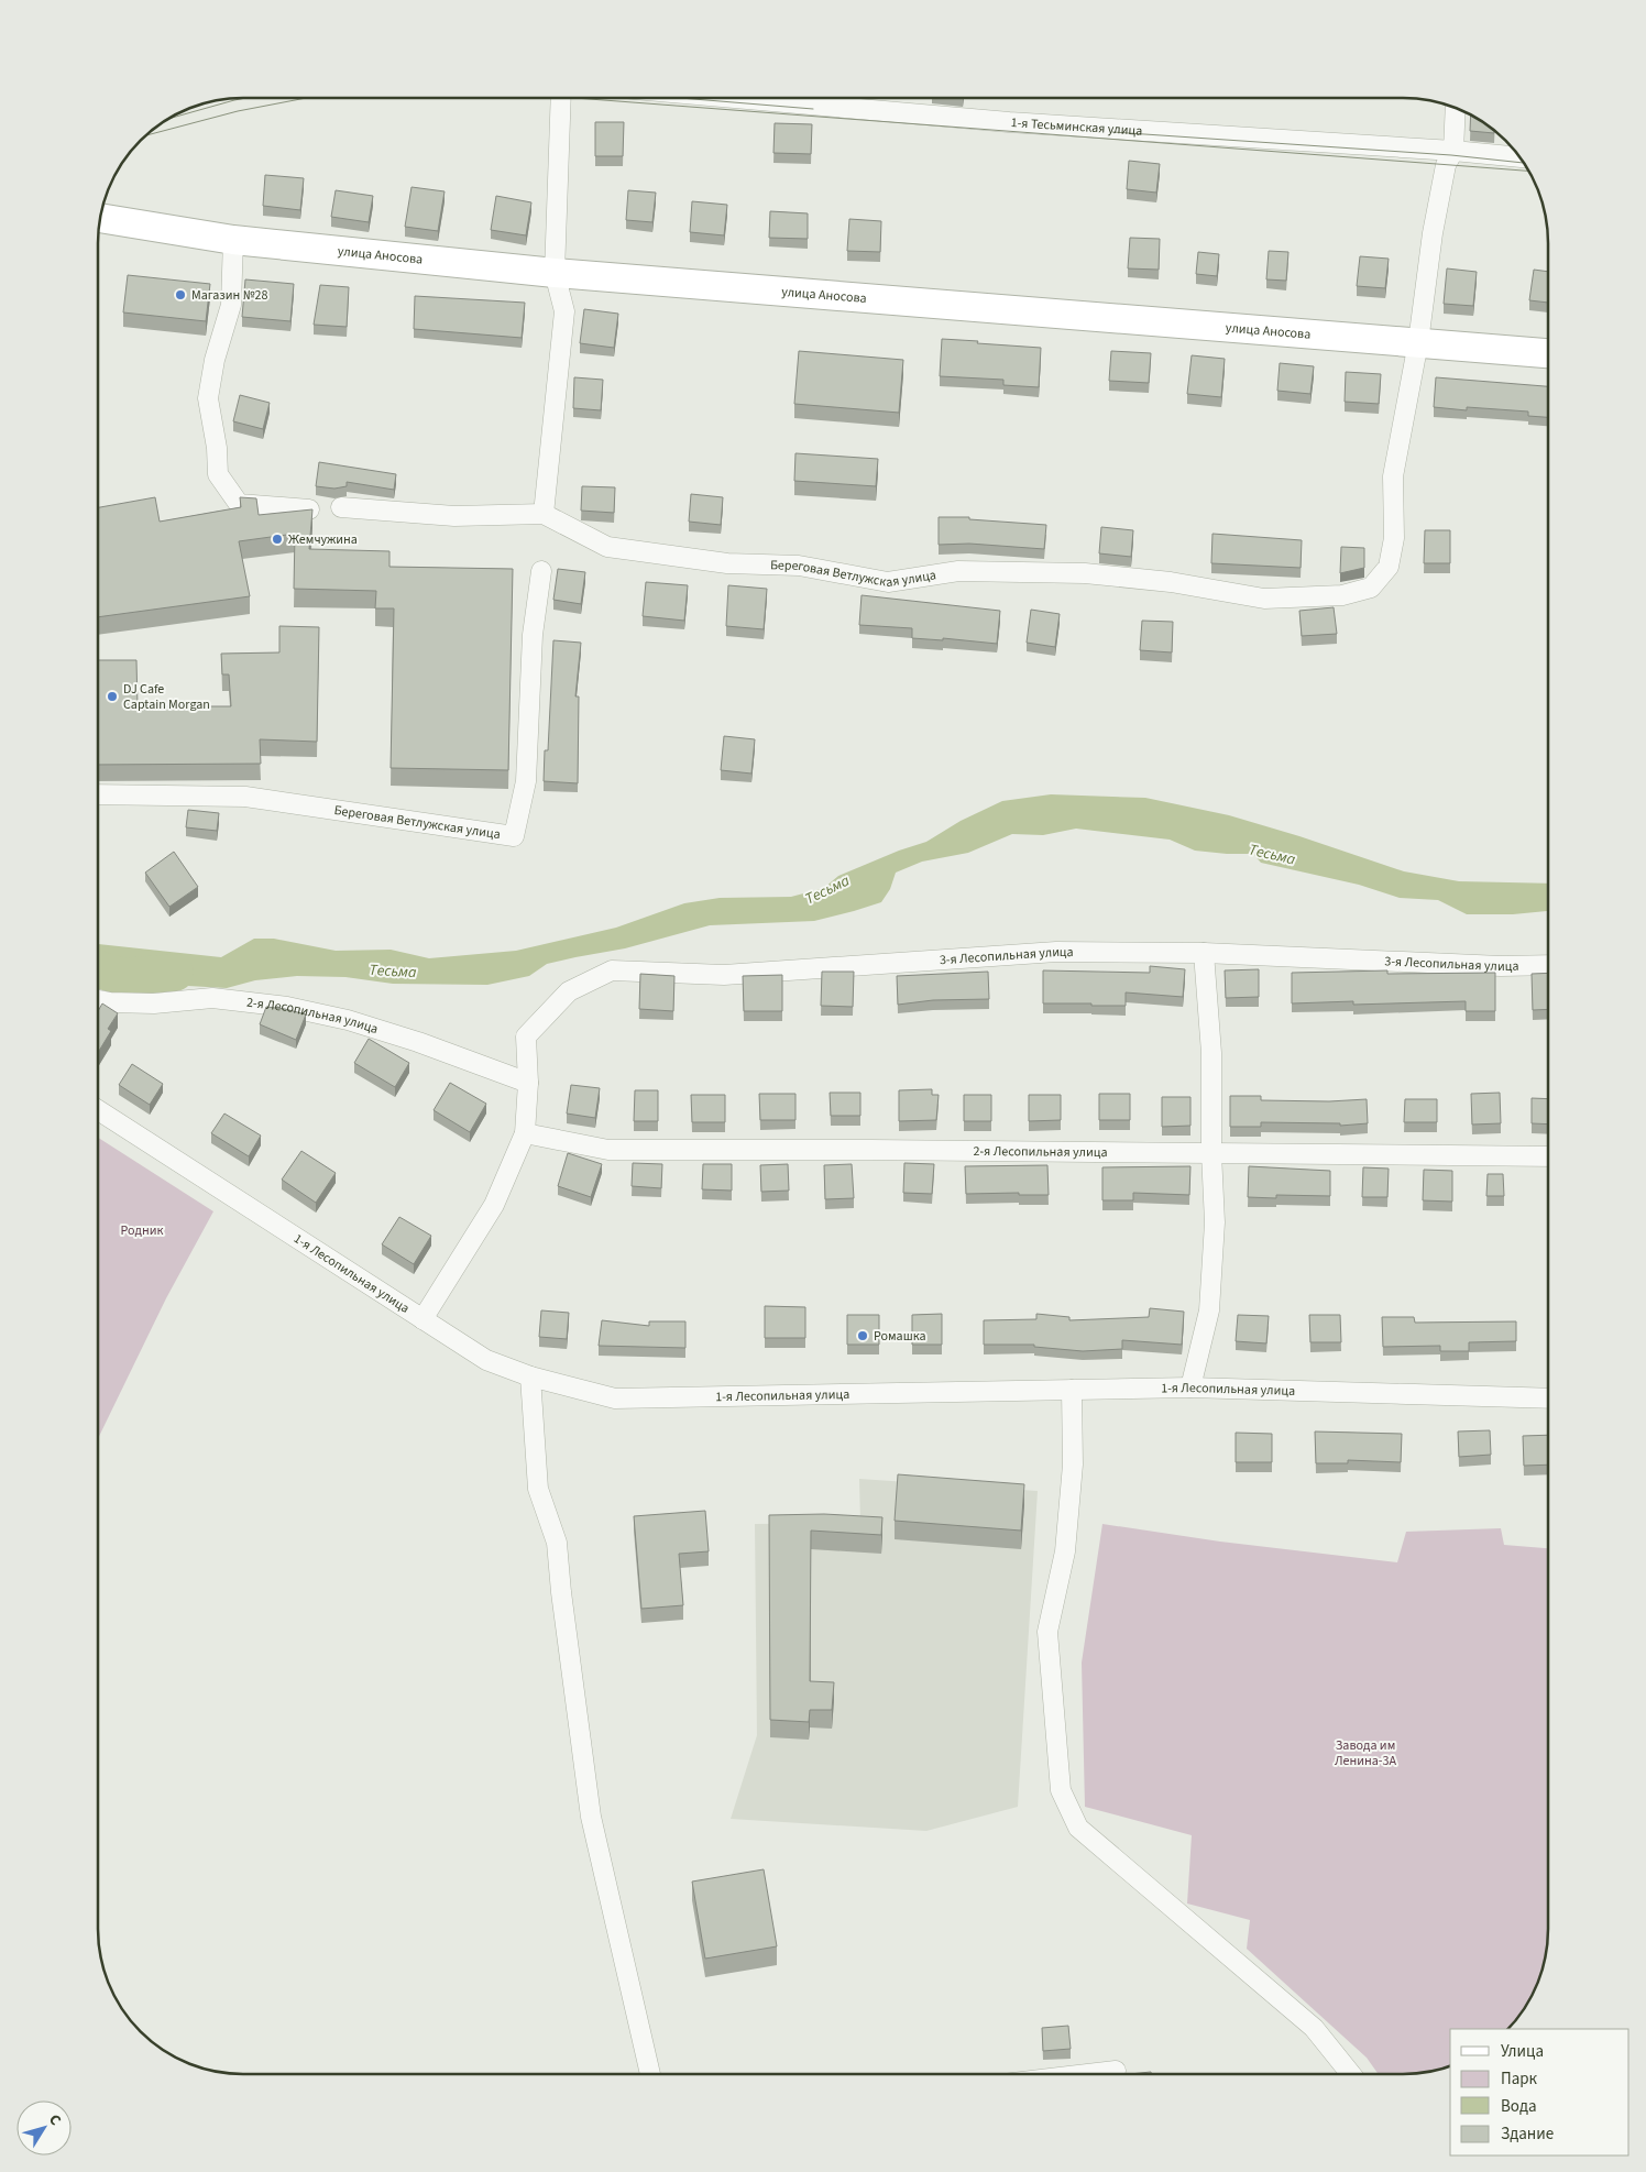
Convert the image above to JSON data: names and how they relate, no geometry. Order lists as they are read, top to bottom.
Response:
{
  "streets": {
    "main road": ["улица Аносова"],
    "street": [
      "1-я Тесьминская улица",
      "Береговая Ветлужская улица",
      "3-я Лесопильная улица",
      "2-я Лесопильная улица",
      "1-я Лесопильная улица"
    ]
  },
  "crossings": [
    ["улица Аносова", "Береговая Ветлужская улица"],
    ["3-я Лесопильная улица", "2-я Лесопильная улица"],
    ["3-я Лесопильная улица", "1-я Лесопильная улица"]
  ],
  "water": ["Тесьма"],
  "parks": ["Родник", "Завода им Ленина-3А"],
  "places": [
    "Магазин №28",
    "Жемчужина",
    "DJ Cafe Captain Morgan",
    "Ромашка"
  ],
  "legend": [
    "Улица",
    "Парк",
    "Вода",
    "Здание"
  ],
  "north": "top right"
}
